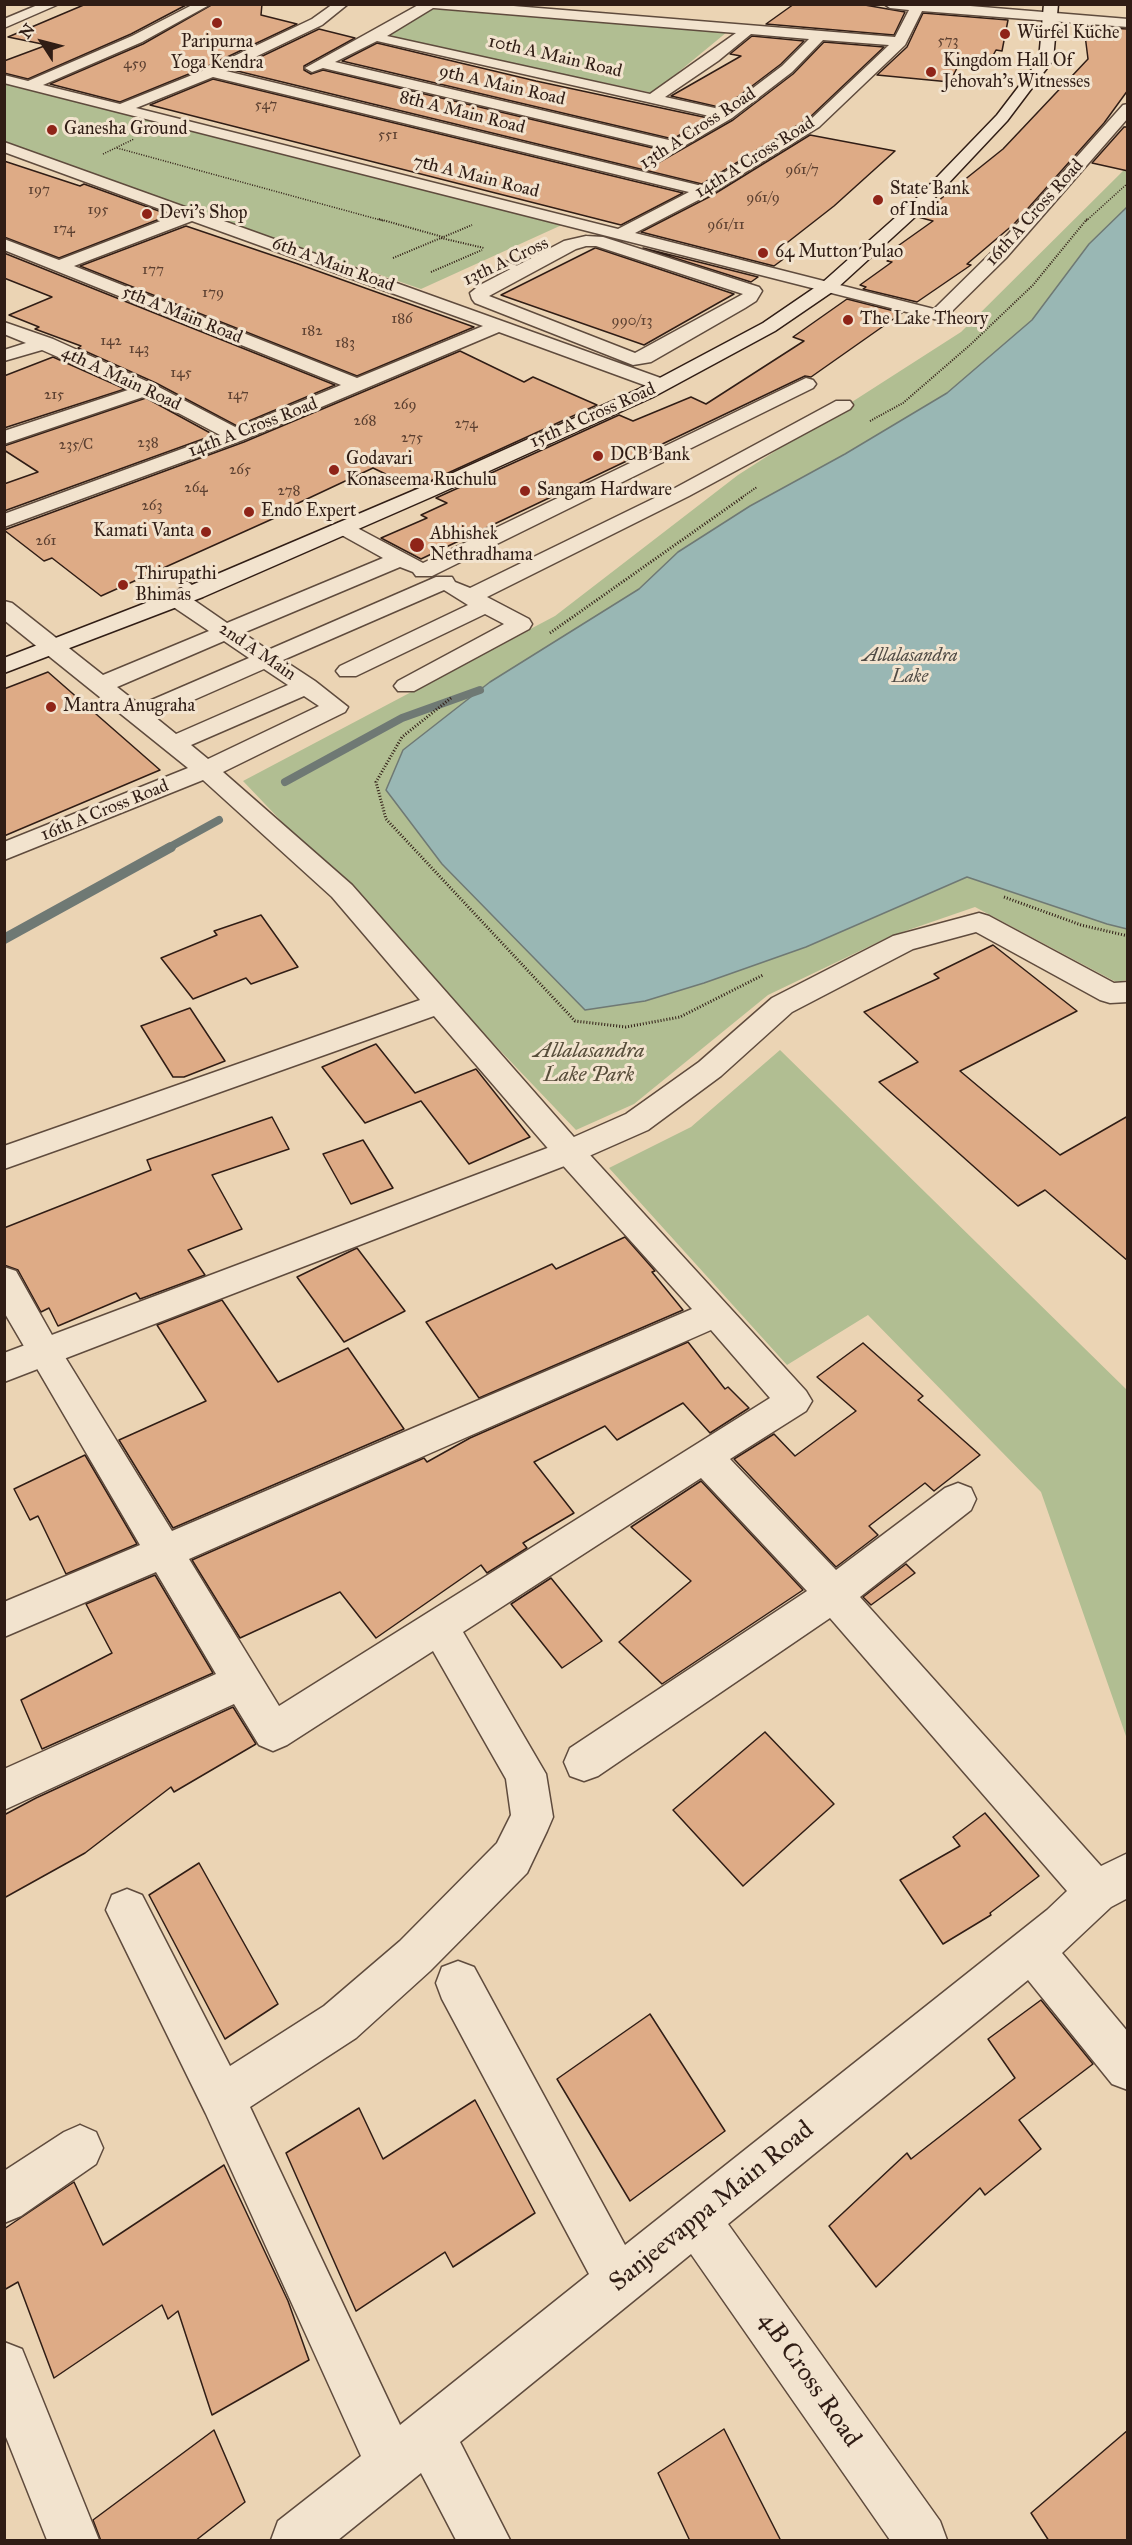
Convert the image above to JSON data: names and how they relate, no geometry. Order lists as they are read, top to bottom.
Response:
{
  "streets": {
    "street": [
      "10th A Main Road",
      "9th A Main Road",
      "8th A Main Road",
      "13th A Cross Road",
      "14th A Cross Road",
      "7th A Main Road",
      "16th A Cross Road",
      "13th A Cross",
      "6th A Main Road",
      "5th A Main Road",
      "4th A Main Road",
      "15th A Cross Road",
      "2nd A Main",
      "Sanjeevappa Main Road",
      "4B Cross Road"
    ]
  },
  "crossings": [
    ["10th A Main Road", "13th A Cross Road"],
    ["9th A Main Road", "13th A Cross Road"],
    ["8th A Main Road", "13th A Cross Road"],
    ["8th A Main Road", "14th A Cross Road"],
    ["14th A Cross Road", "7th A Main Road"],
    ["14th A Cross Road", "6th A Main Road"],
    ["14th A Cross Road", "5th A Main Road"],
    ["14th A Cross Road", "4th A Main Road"],
    ["7th A Main Road", "16th A Cross Road"],
    ["7th A Main Road", "13th A Cross"],
    ["7th A Main Road", "15th A Cross Road"],
    ["16th A Cross Road", "2nd A Main"],
    ["13th A Cross", "6th A Main Road"],
    ["6th A Main Road", "15th A Cross Road"],
    ["15th A Cross Road", "2nd A Main"],
    ["Sanjeevappa Main Road", "4B Cross Road"]
  ],
  "water": ["Allalasandra Lake"],
  "parks": ["Allalasandra Lake Park"],
  "places": [
    "Paripurna Yoga Kendra",
    "Würfel Küche",
    "Kingdom Hall Of Jehovah's Witnesses",
    "Ganesha Ground",
    "State Bank of India",
    "Devi's Shop",
    "64 Mutton Pulao",
    "The Lake Theory",
    "DCB Bank",
    "Godavari Konaseema Ruchulu",
    "Sangam Hardware",
    "Endo Expert",
    "Kamati Vanta",
    "Abhishek Nethradhama",
    "Thirupathi Bhimas",
    "Mantra Anugraha"
  ],
  "house_numbers": [
    "573",
    "459",
    "547",
    "551",
    "961/7",
    "197",
    "961/9",
    "195",
    "961/11",
    "174",
    "177",
    "179",
    "186",
    "990/13",
    "182",
    "142",
    "183",
    "143",
    "145",
    "215",
    "147",
    "269",
    "268",
    "274",
    "275",
    "238",
    "235/C",
    "265",
    "264",
    "278",
    "263",
    "261"
  ],
  "north": "top left"
}
